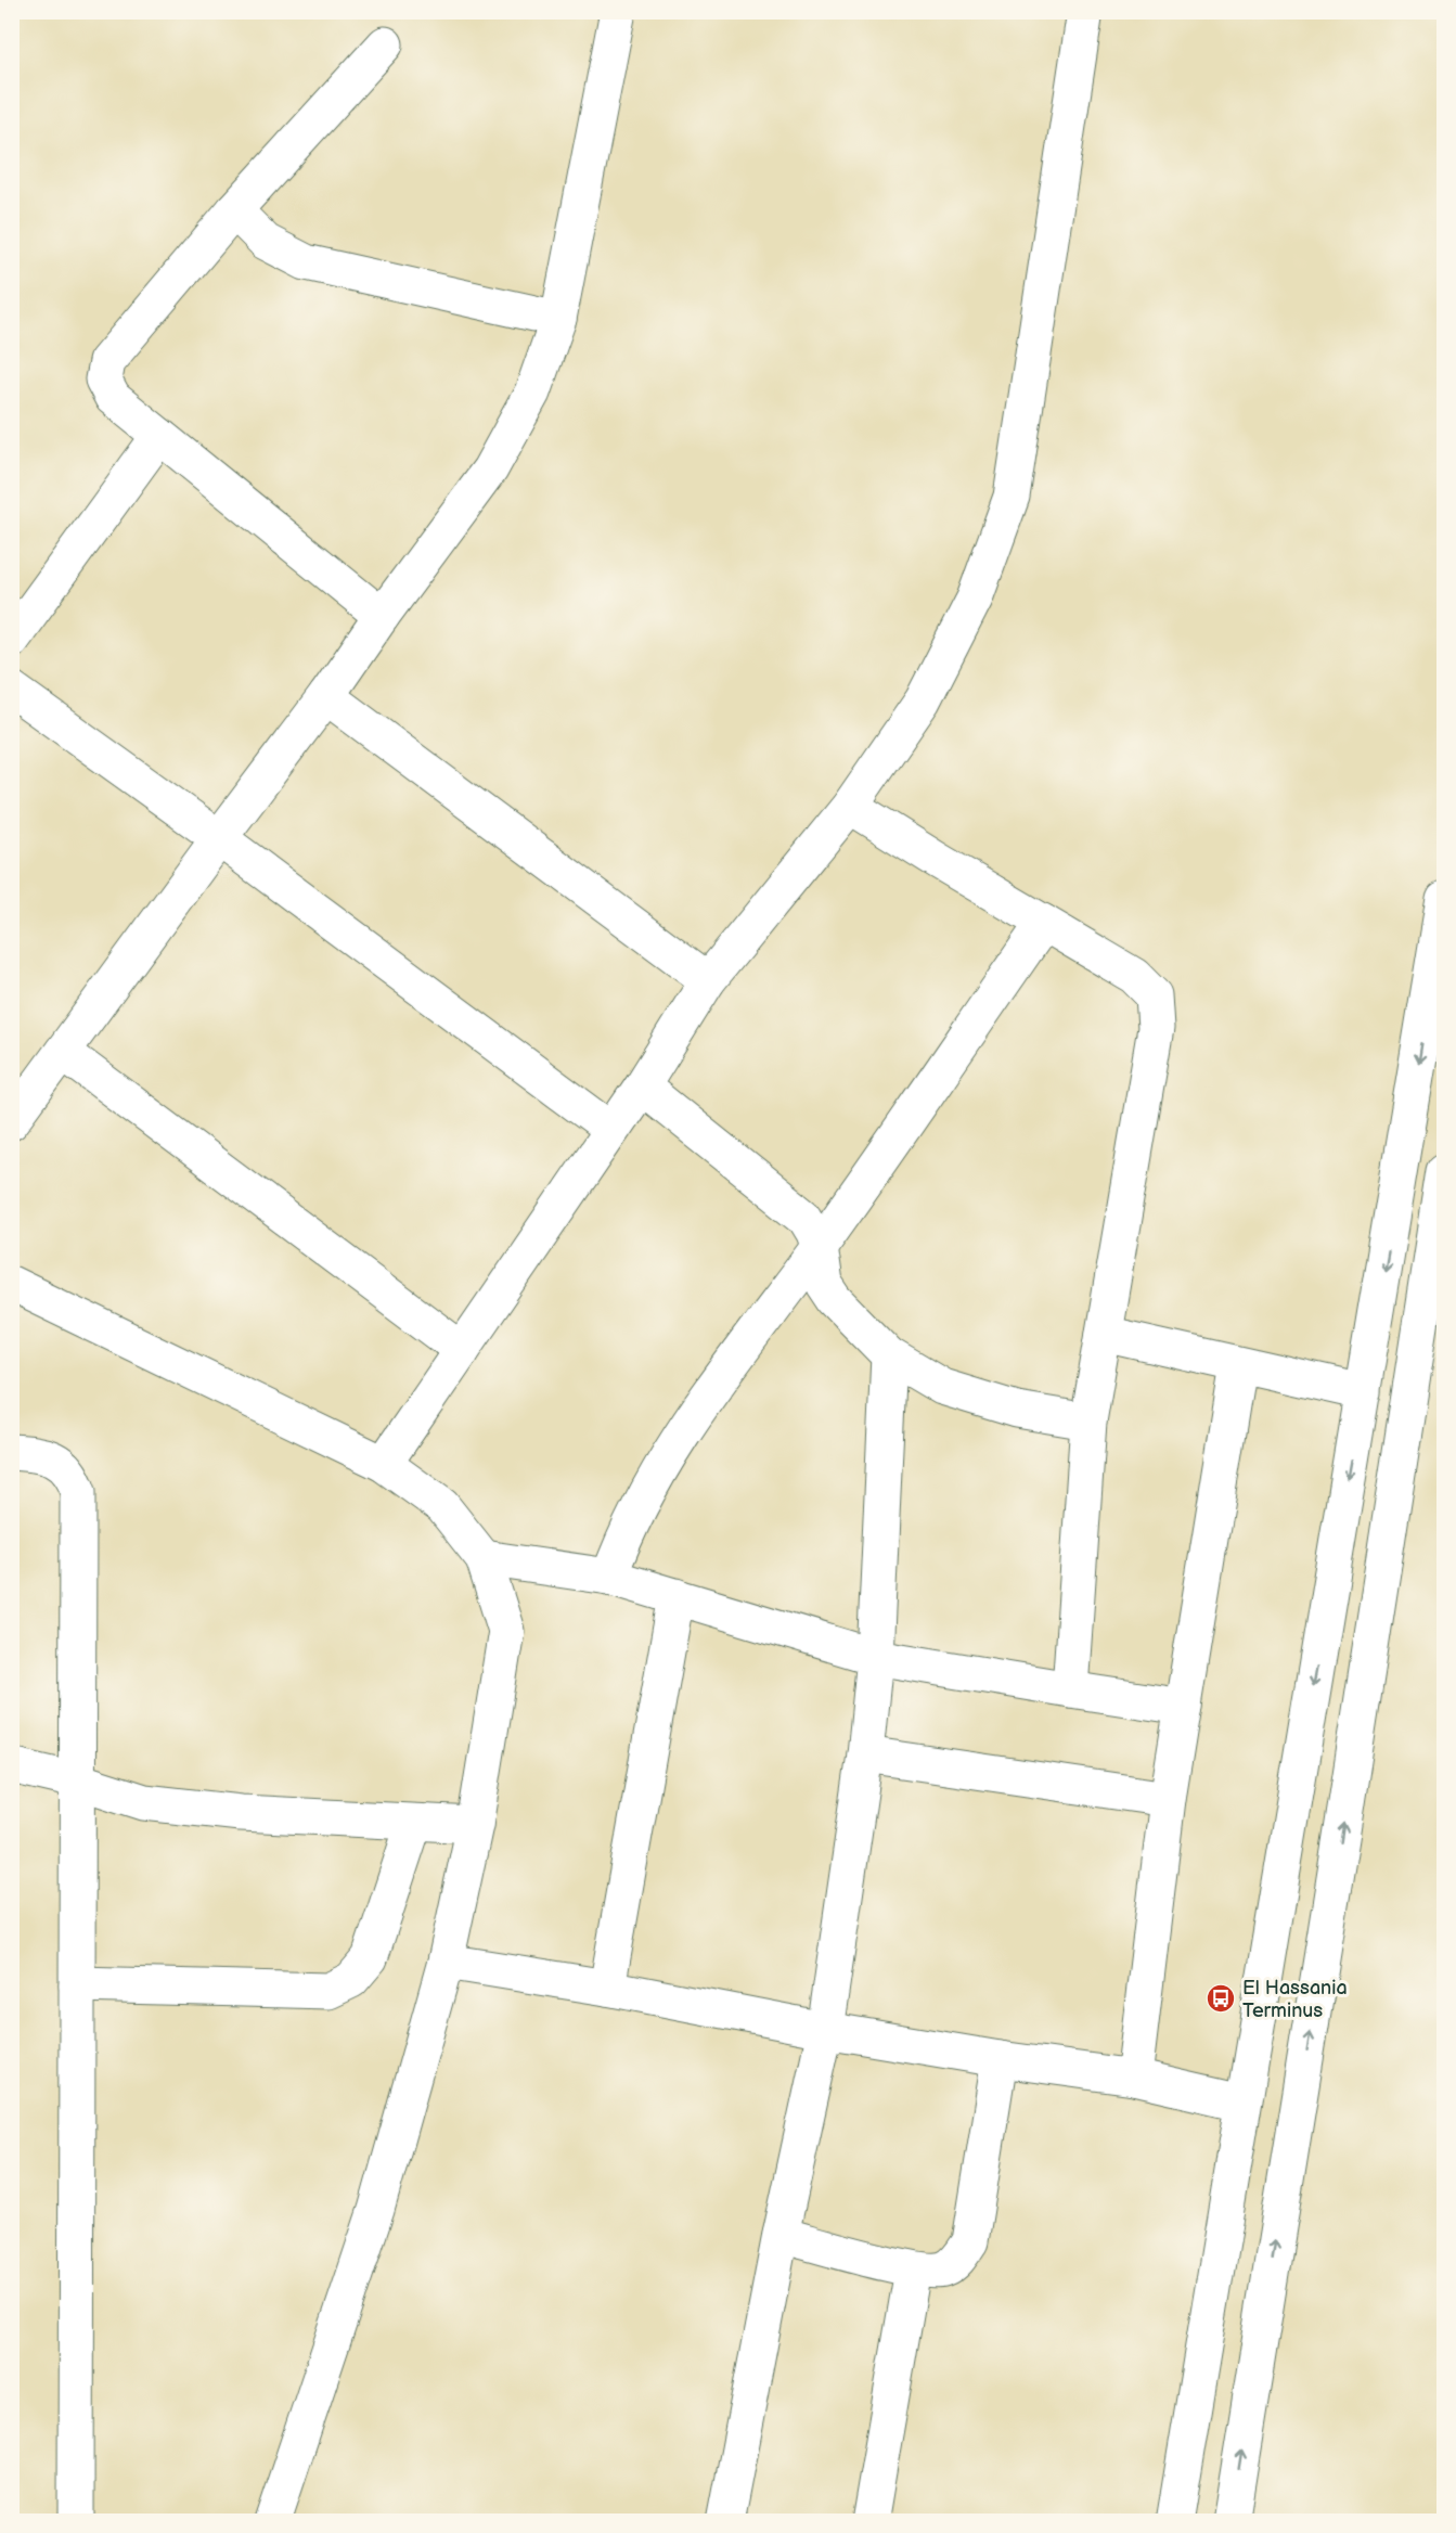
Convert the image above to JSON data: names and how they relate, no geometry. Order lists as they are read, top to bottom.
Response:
{
  "places": {
    "bus stop": ["El Hassania Terminus"]
  }
}
